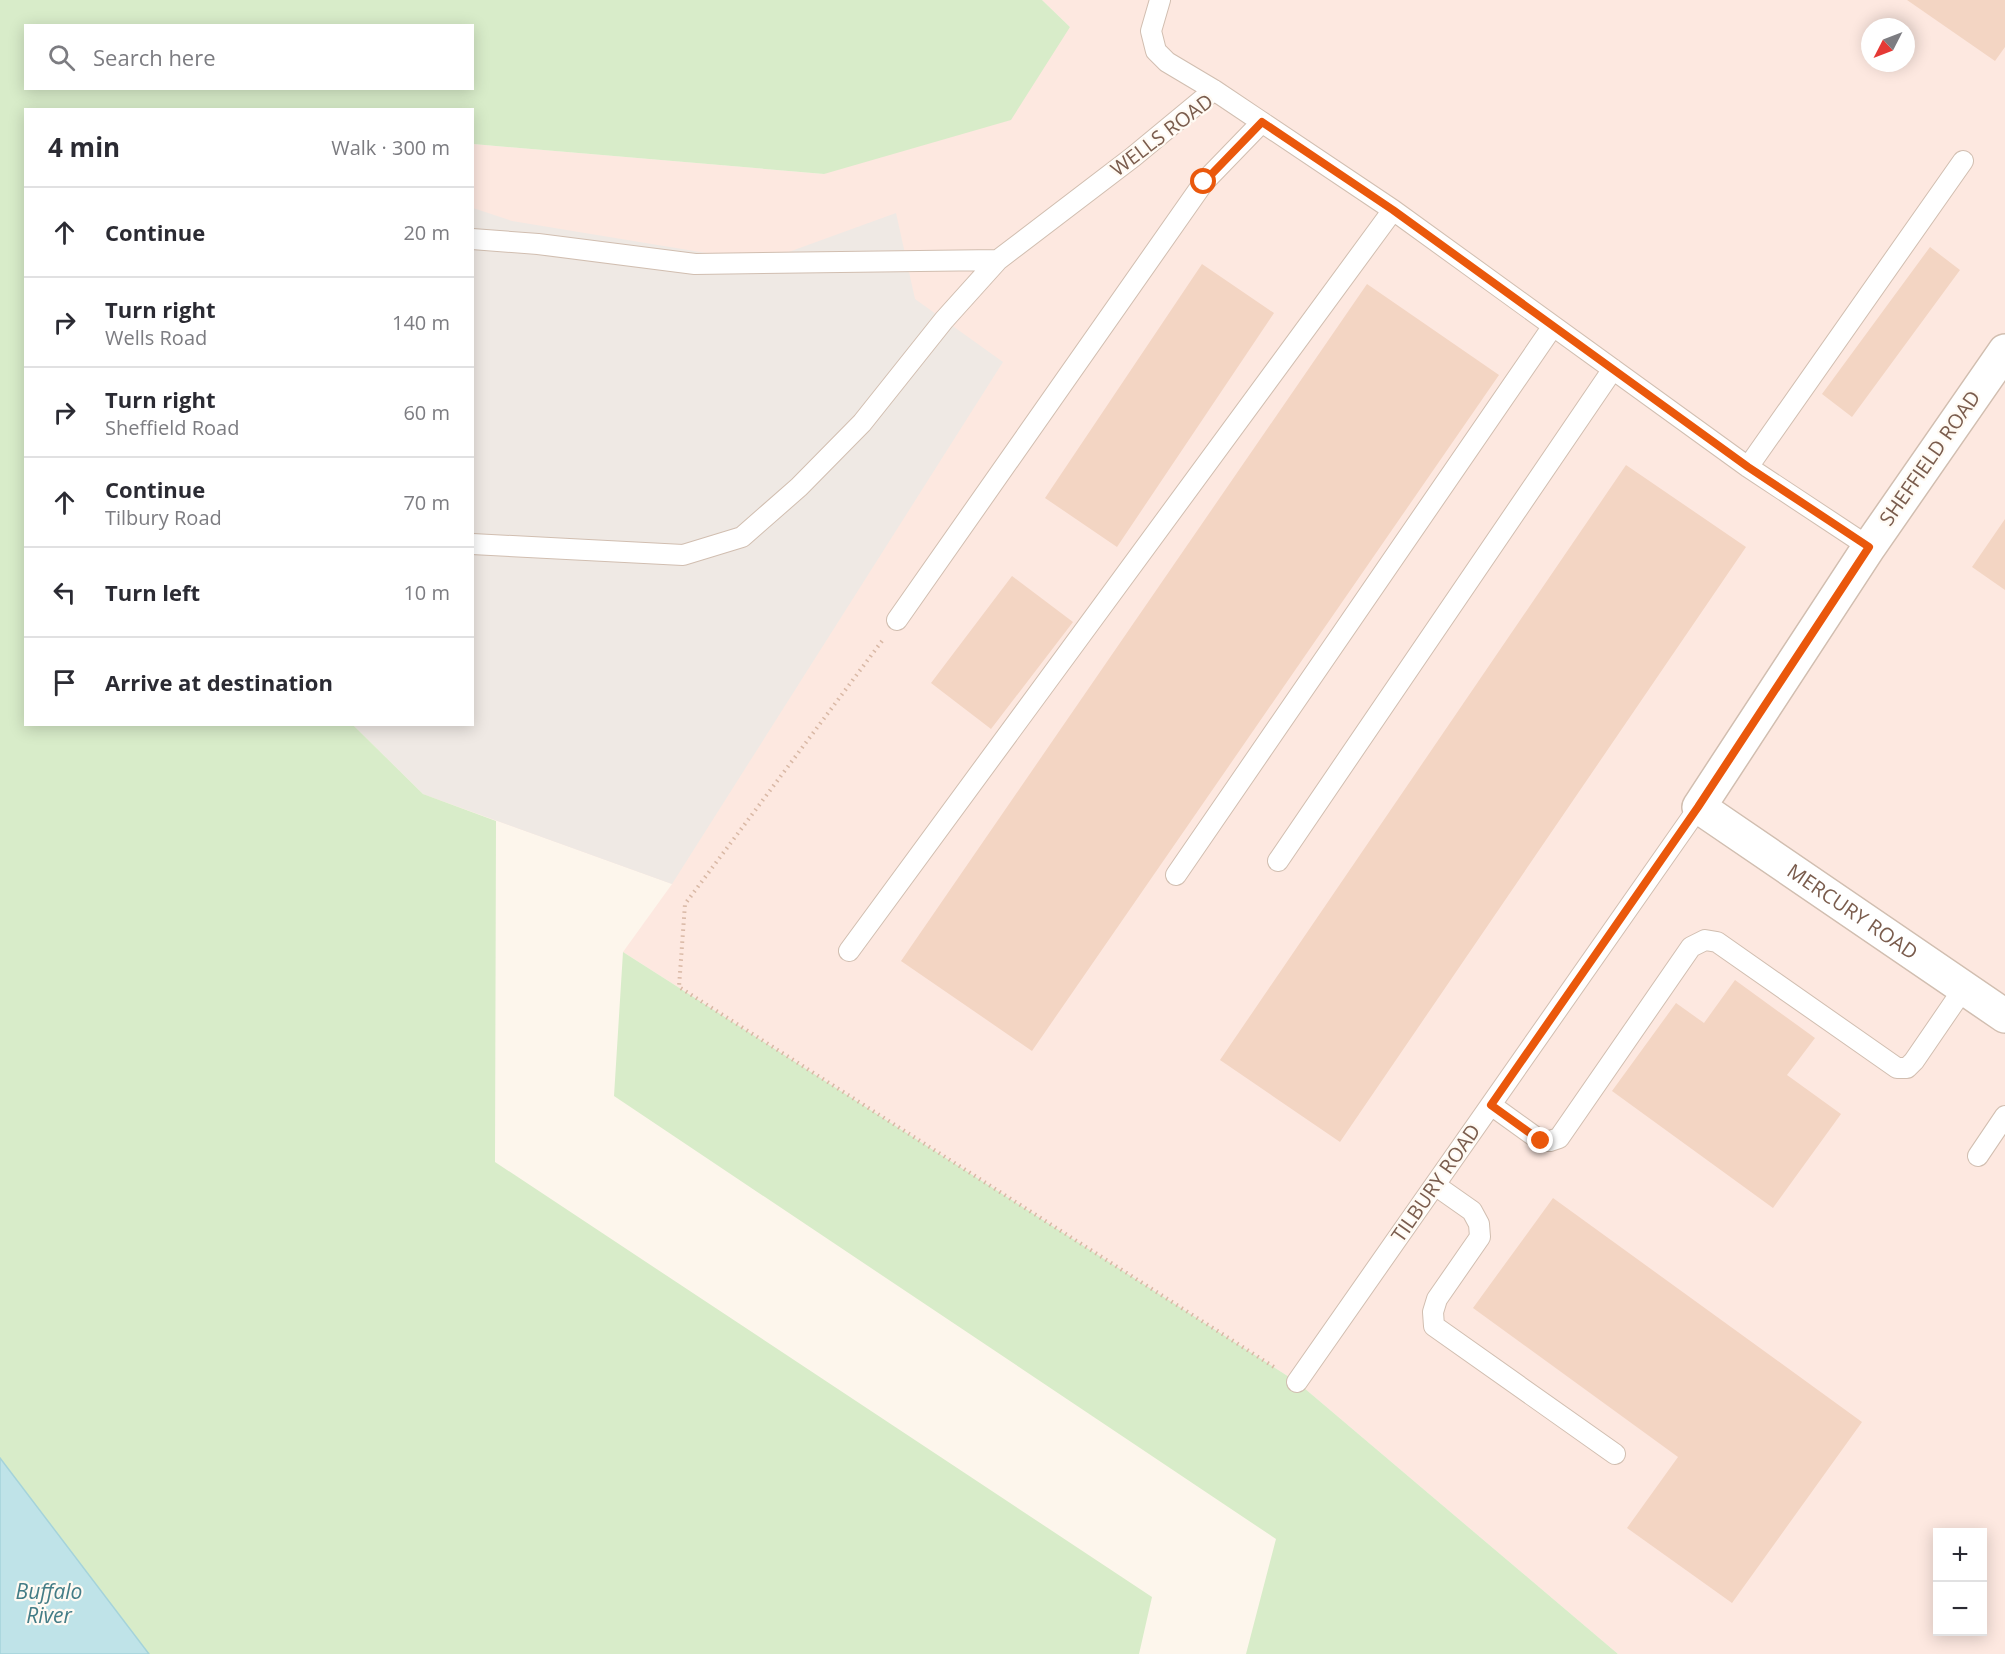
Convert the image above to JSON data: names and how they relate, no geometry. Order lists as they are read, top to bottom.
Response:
{
  "streets": {
    "street": ["SHEFFIELD ROAD", "MERCURY ROAD"],
    "lane": ["WELLS ROAD", "TILBURY ROAD"]
  },
  "crossings": [
    ["WELLS ROAD", "SHEFFIELD ROAD"],
    ["SHEFFIELD ROAD", "MERCURY ROAD"],
    ["SHEFFIELD ROAD", "TILBURY ROAD"],
    ["MERCURY ROAD", "TILBURY ROAD"]
  ],
  "water": ["Buffalo River"],
  "north": "bottom left",
  "page": {
    "search": "Search here",
    "heading": ["4 min", "Walk · 300 m"],
    "list": [
      ["Continue", "20 m"],
      ["Turn right", "Wells Road", "140 m"],
      ["Turn right", "Sheffield Road", "60 m"],
      ["Continue", "Tilbury Road", "70 m"],
      ["Turn left", "10 m"],
      "Arrive at destination"
    ],
    "map_buttons": ["+", "−"]
  }
}
